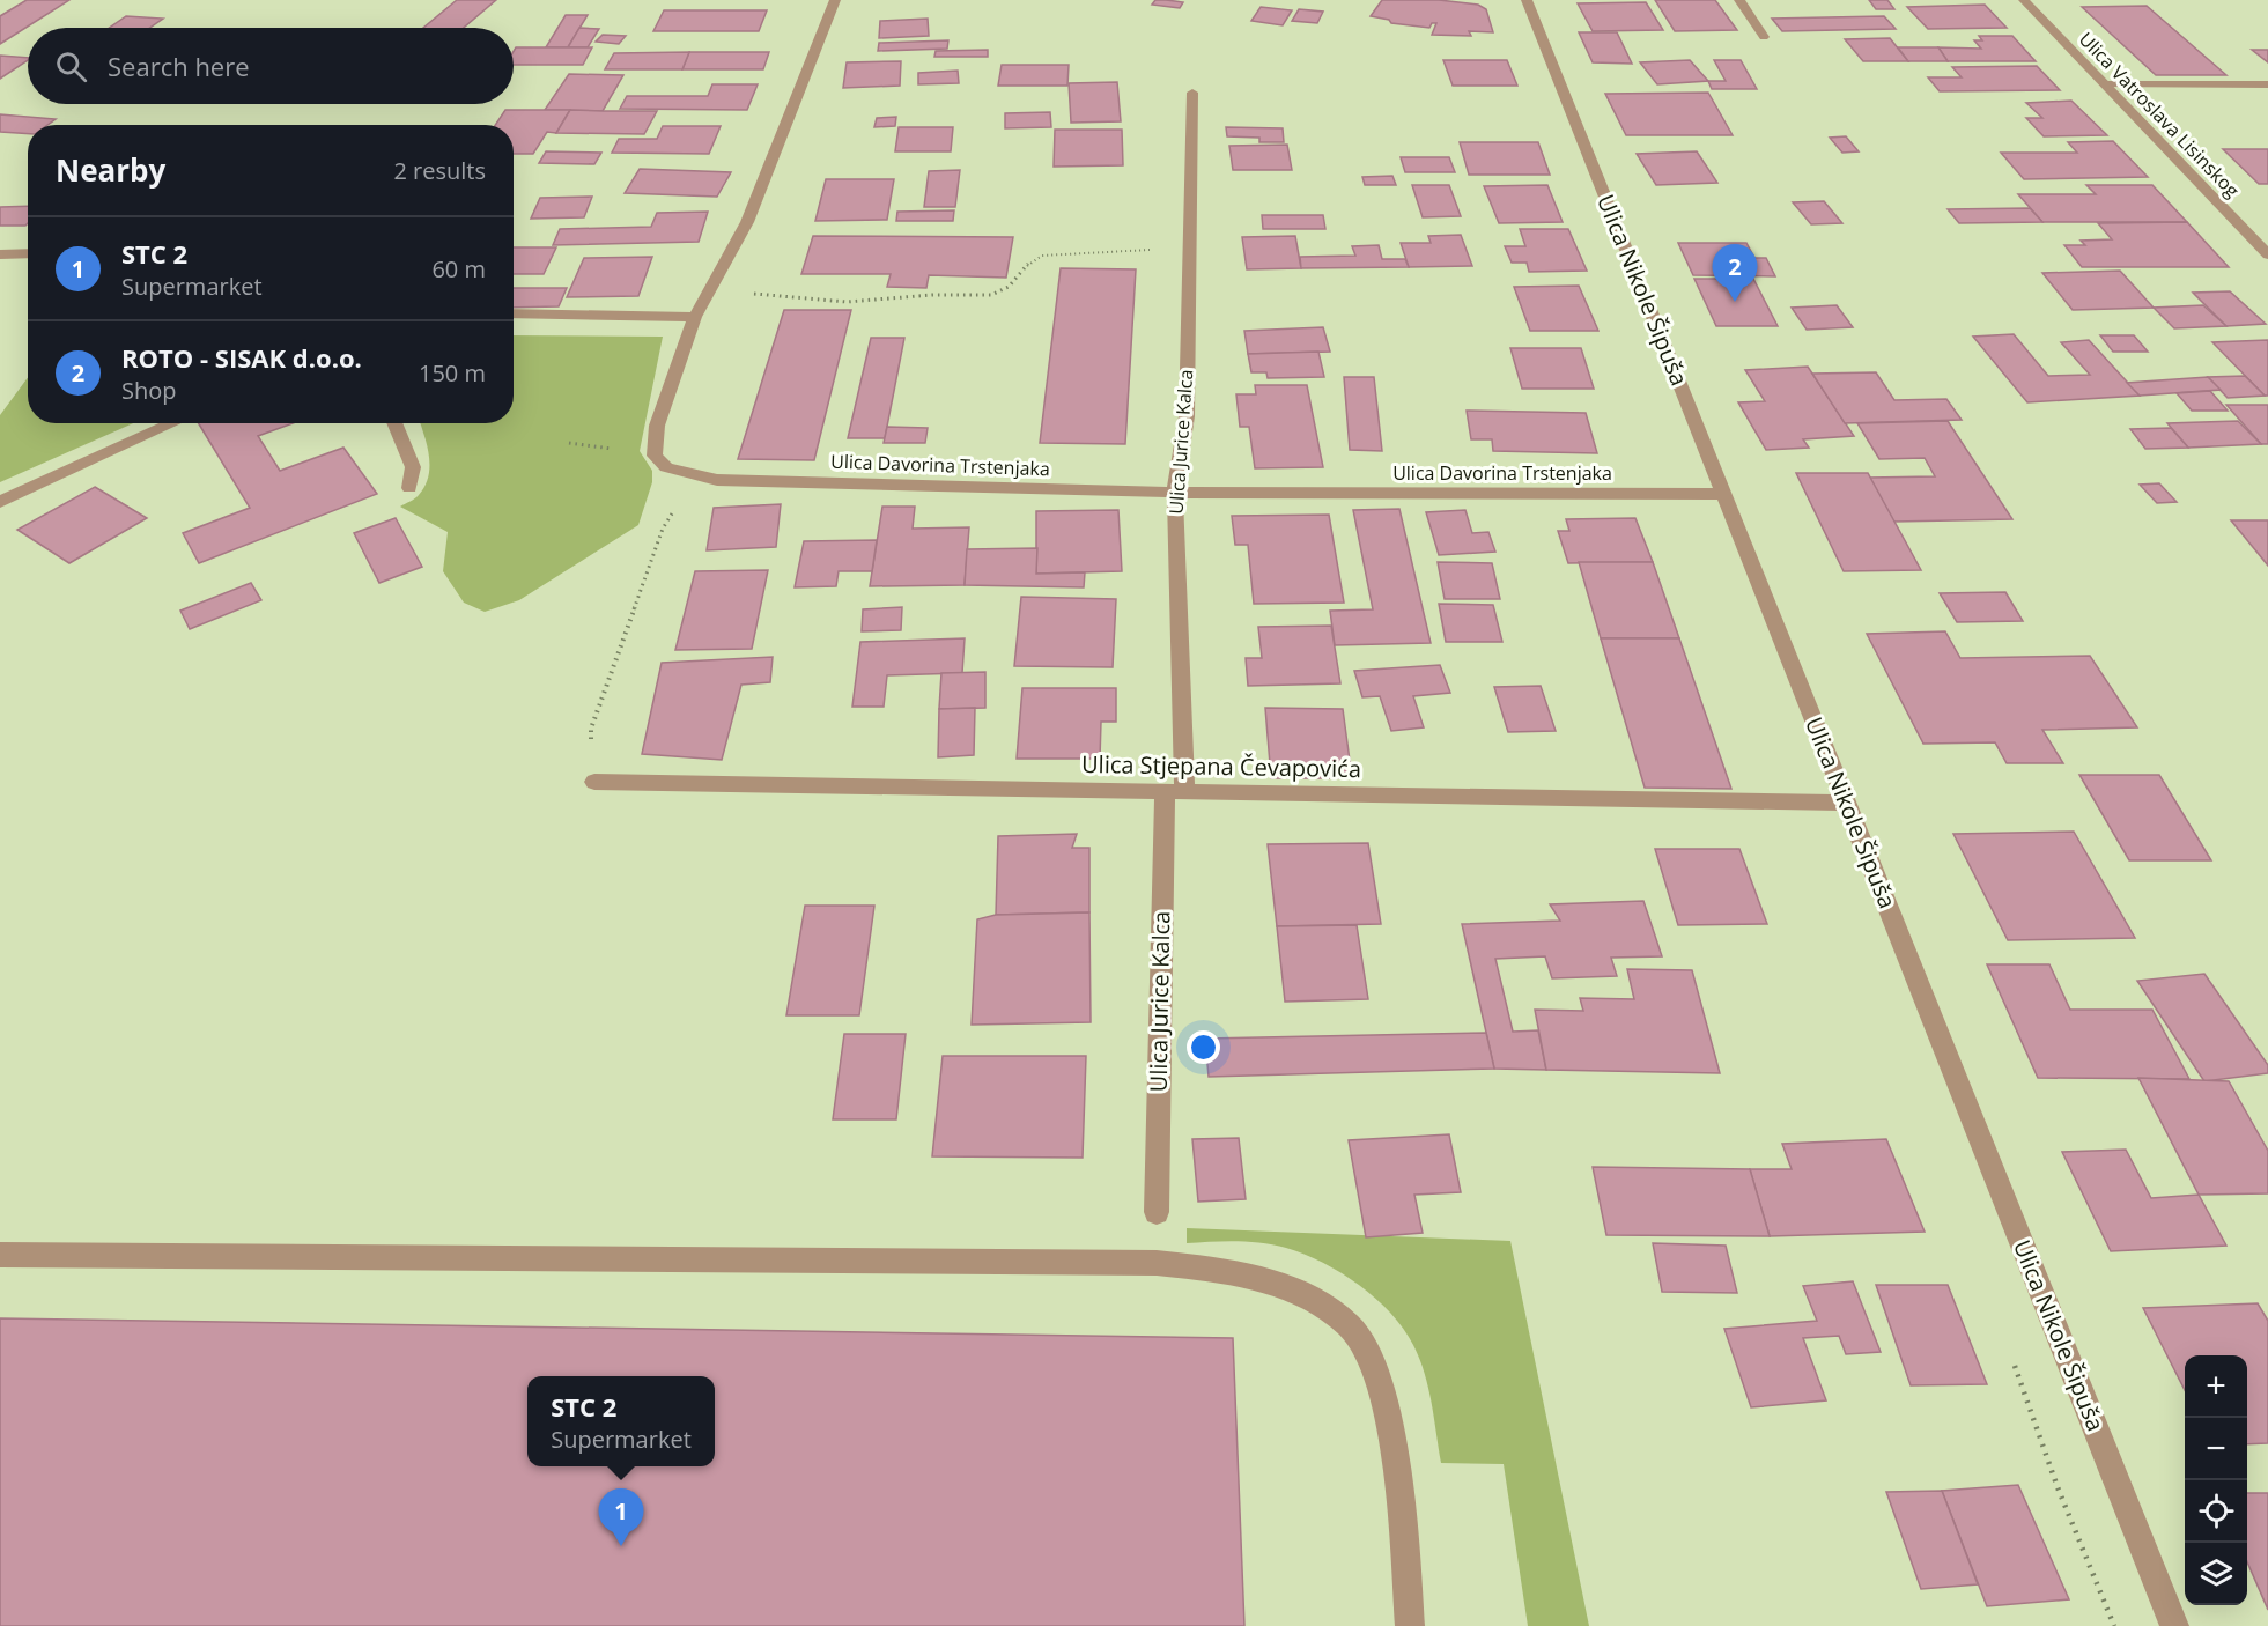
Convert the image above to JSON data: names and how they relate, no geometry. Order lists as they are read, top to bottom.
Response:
{
  "streets": {
    "street": [
      "Ulica Vatroslava Lisinskog",
      "Ulica Nikole Šipuša",
      "Ulica Jurice Kalca",
      "Ulica Davorina Trstenjaka",
      "Ulica Stjepana Čevapovića"
    ]
  },
  "crossings": [
    ["Ulica Nikole Šipuša", "Ulica Davorina Trstenjaka"],
    ["Ulica Nikole Šipuša", "Ulica Stjepana Čevapovića"],
    ["Ulica Jurice Kalca", "Ulica Davorina Trstenjaka"],
    ["Ulica Jurice Kalca", "Ulica Stjepana Čevapovića"]
  ],
  "page": {
    "search": "Search here",
    "heading": ["Nearby", "2 results"],
    "list": [
      {
        "mark": "1",
        "name": "STC 2",
        "note": "Supermarket",
        "value": "60 m"
      },
      {
        "mark": "2",
        "name": "ROTO - SISAK d.o.o.",
        "note": "Shop",
        "value": "150 m"
      }
    ],
    "pins": ["2", "1"],
    "map_buttons": ["+", "−"],
    "popup": ["STC 2", "Supermarket"]
  }
}
